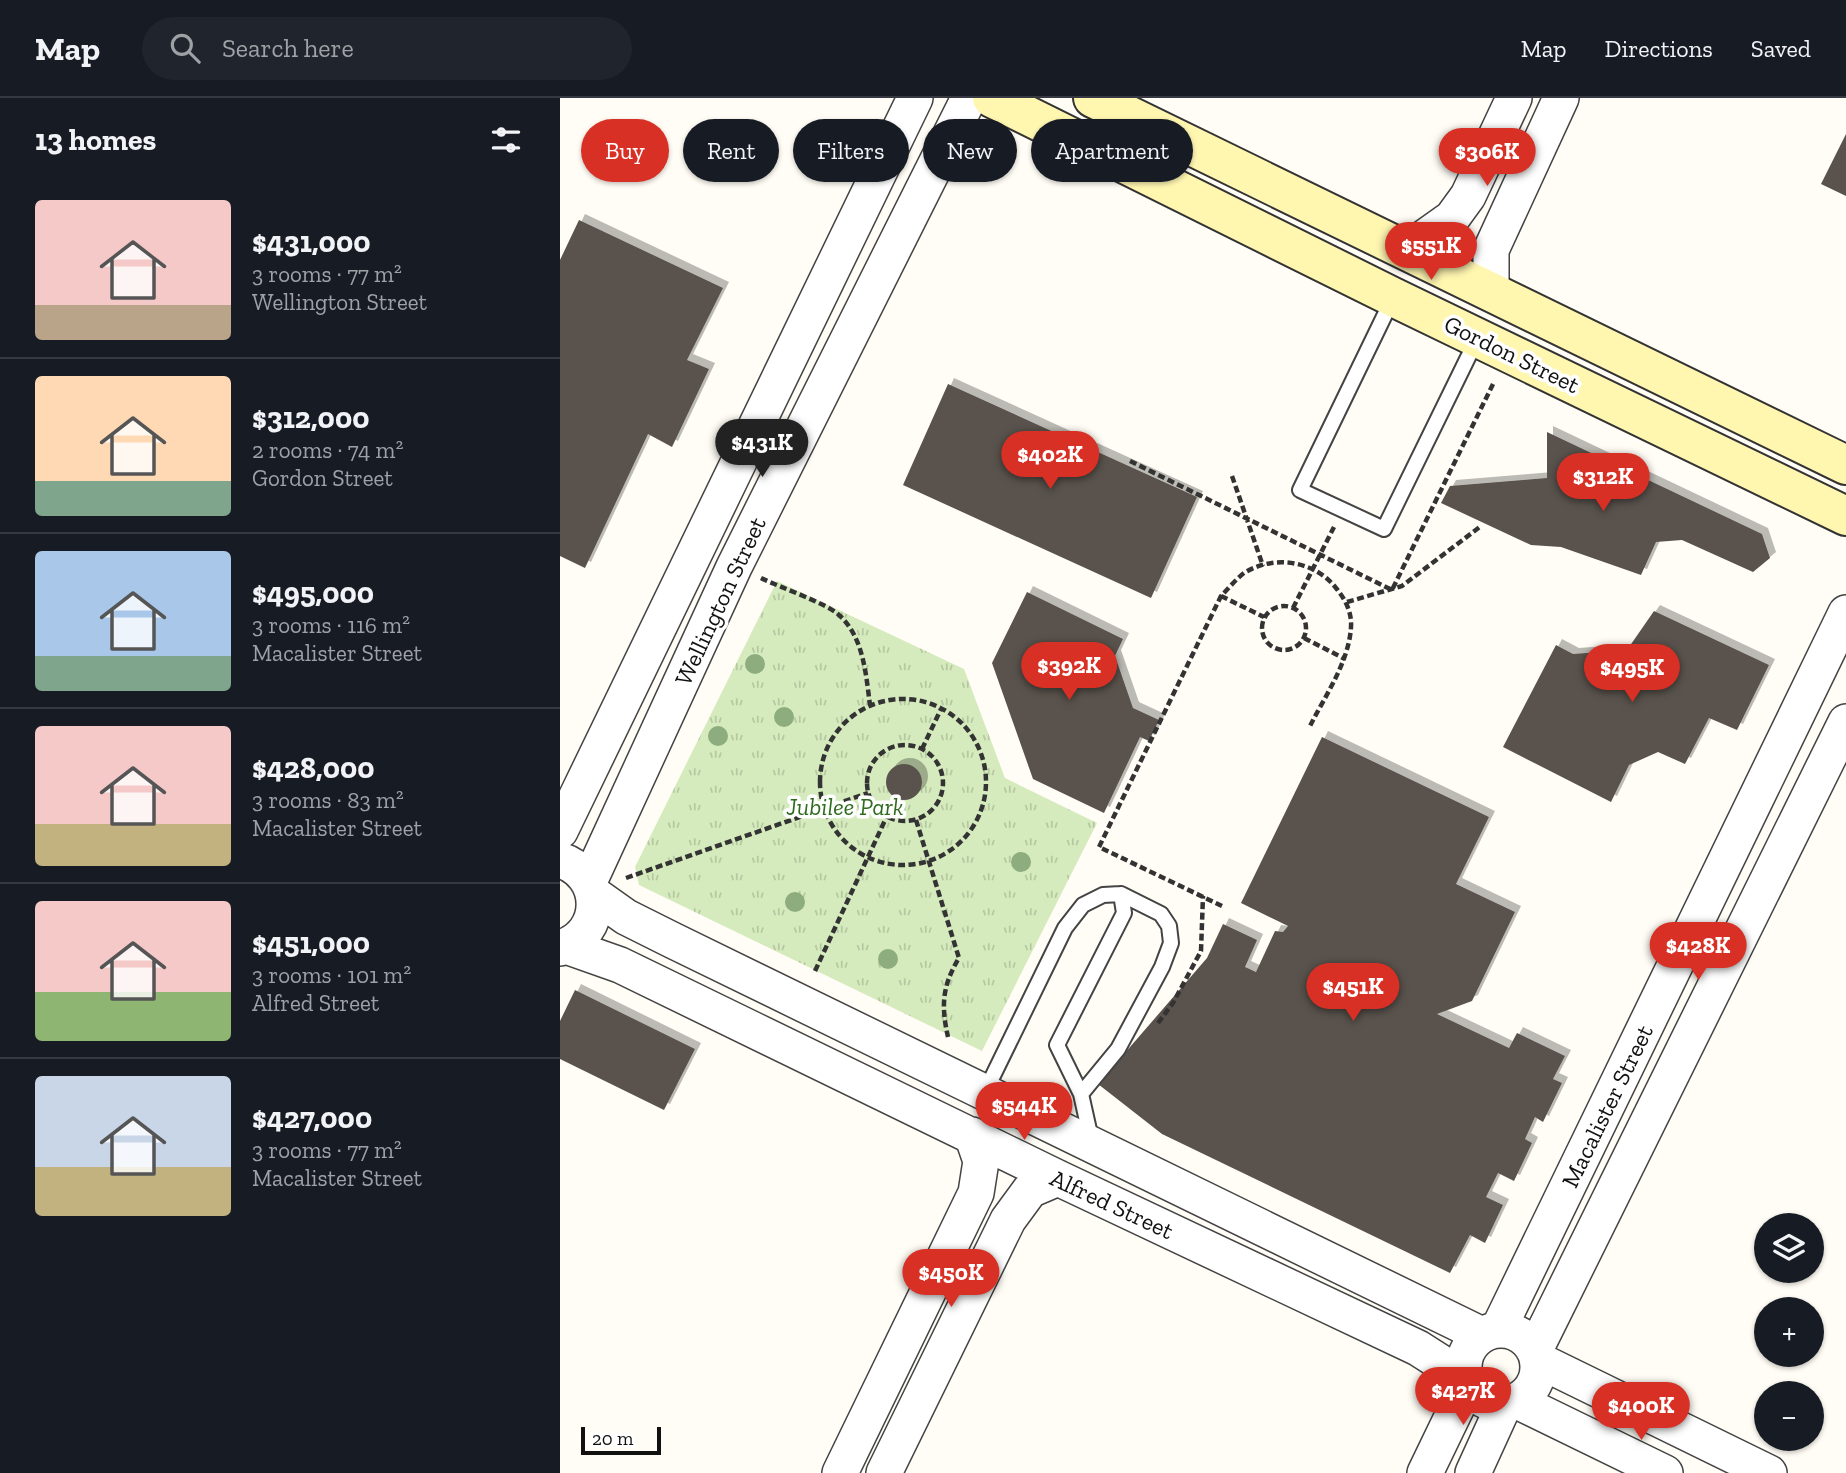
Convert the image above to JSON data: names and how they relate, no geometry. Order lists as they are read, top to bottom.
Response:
{
  "streets": {
    "main road": ["Gordon Street"],
    "street": ["Wellington Street", "Macalister Street", "Alfred Street"]
  },
  "crossings": [
    ["Wellington Street", "Alfred Street"],
    ["Macalister Street", "Alfred Street"]
  ],
  "parks": ["Jubilee Park"],
  "scale_bar": "20 m",
  "page": {
    "header": "Map",
    "search": "Search here",
    "nav": ["Map", "Directions", "Saved"],
    "heading": "13 homes",
    "chip": [
      "Buy",
      "Rent",
      "Filters",
      "New",
      "Apartment"
    ],
    "price": [
      "$306K",
      "$551K",
      "$431K",
      "$402K",
      "$312K",
      "$392K",
      "$495K",
      "$428K",
      "$451K",
      "$544K",
      "$450K",
      "$427K",
      "$400K"
    ],
    "list": [
      {
        "name": "$431,000",
        "note": "3 rooms · 77 m² · Wellington Street"
      },
      {
        "name": "$312,000",
        "note": "2 rooms · 74 m² · Gordon Street"
      },
      {
        "name": "$495,000",
        "note": "3 rooms · 116 m² · Macalister Street"
      },
      {
        "name": "$428,000",
        "note": "3 rooms · 83 m² · Macalister Street"
      },
      {
        "name": "$451,000",
        "note": "3 rooms · 101 m² · Alfred Street"
      },
      {
        "name": "$427,000",
        "note": "3 rooms · 77 m² · Macalister Street"
      }
    ],
    "map_buttons": ["+", "−"],
    "scale": "20 m"
  }
}
